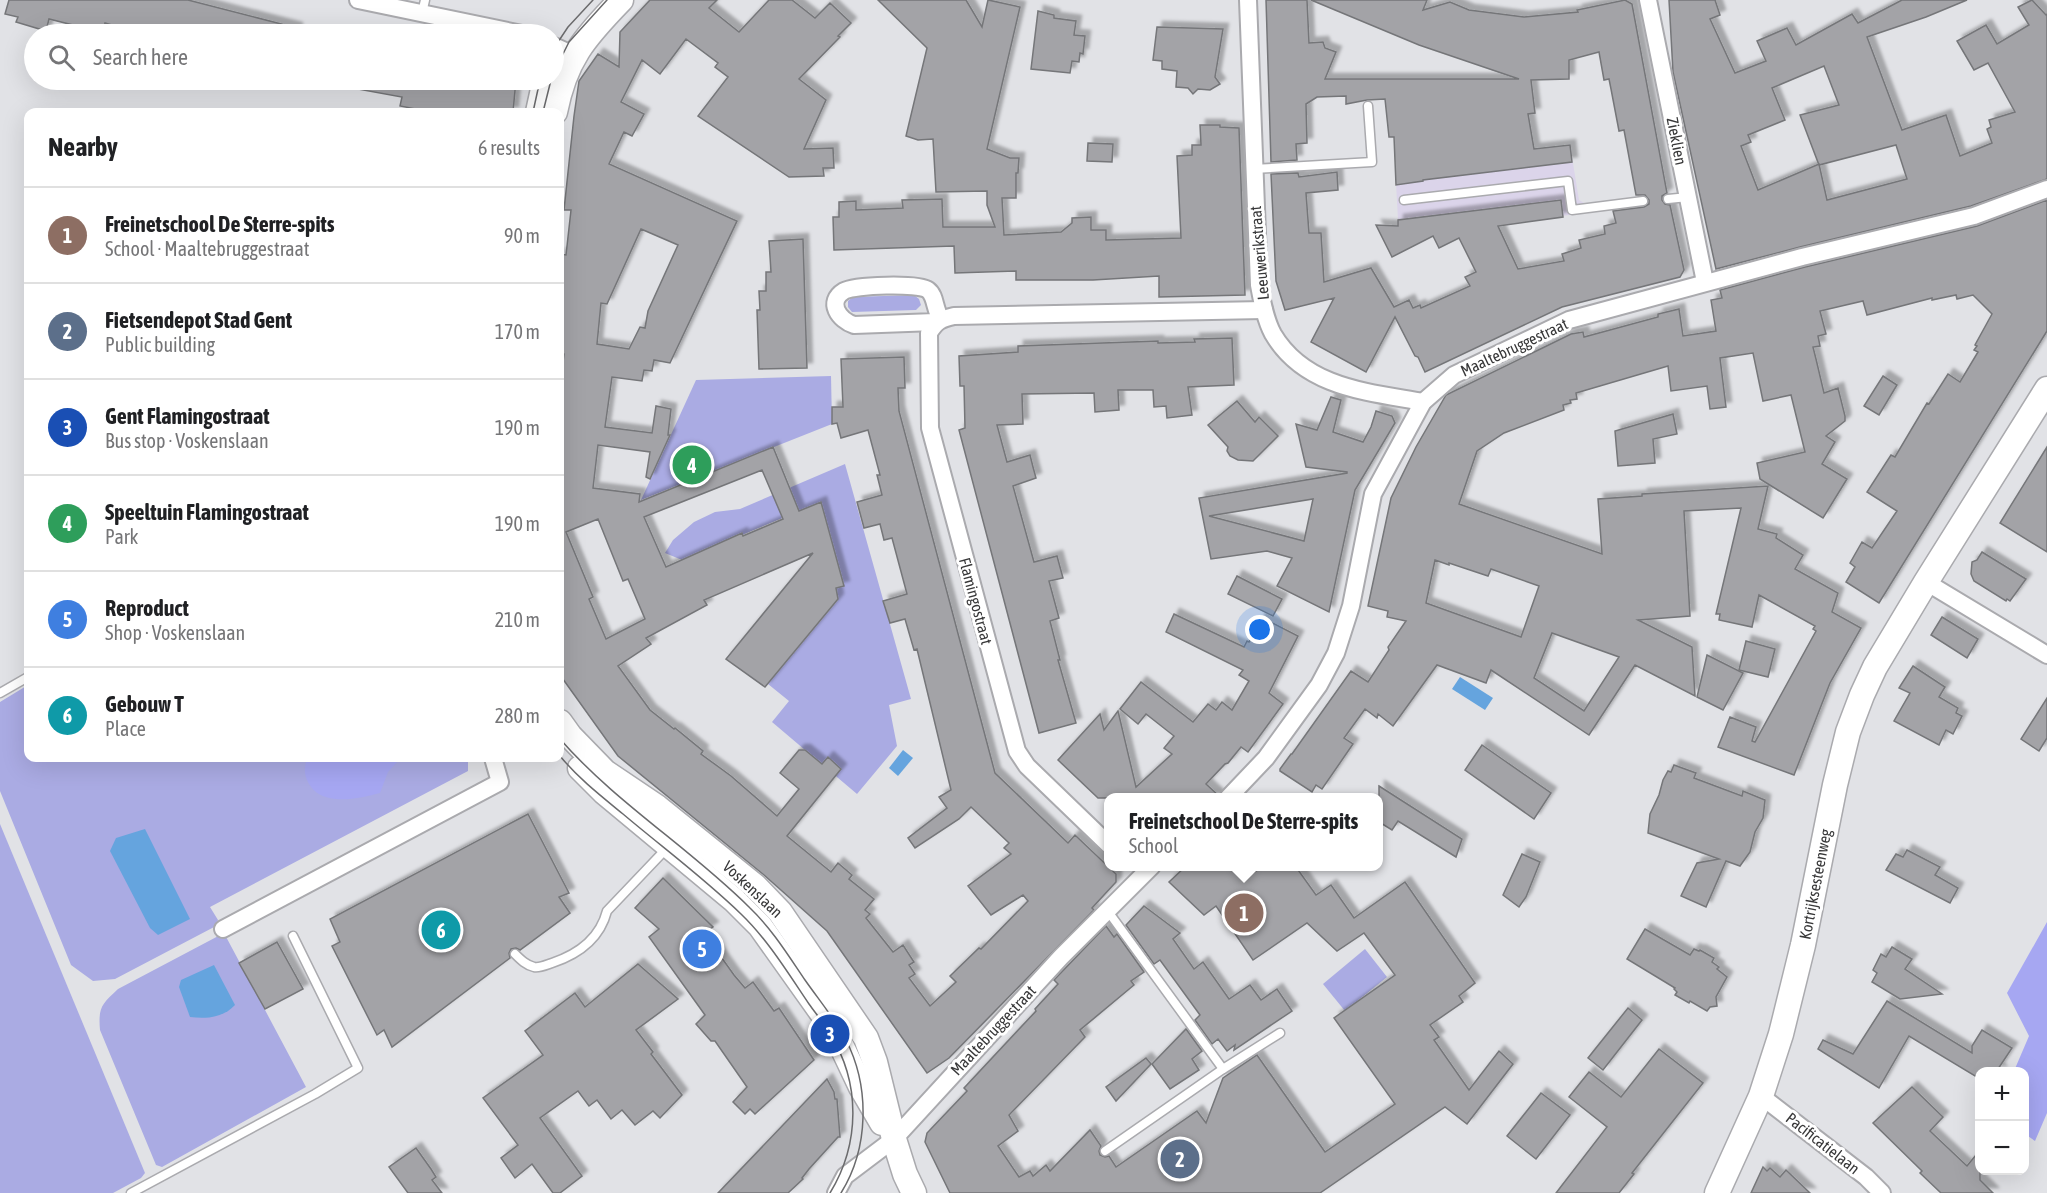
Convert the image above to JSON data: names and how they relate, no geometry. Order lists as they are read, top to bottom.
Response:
{
  "streets": {
    "street": [
      "Zieklien",
      "Leeuwerikstraat",
      "Maaltebruggestraat",
      "Flamingostraat",
      "Kortrijksesteenweg",
      "Voskenslaan",
      "Pacificatielaan"
    ]
  },
  "crossings": [
    ["Zieklien", "Maaltebruggestraat"],
    ["Leeuwerikstraat", "Maaltebruggestraat"],
    ["Maaltebruggestraat", "Voskenslaan"],
    ["Kortrijksesteenweg", "Pacificatielaan"]
  ],
  "page": {
    "search": "Search here",
    "heading": ["Nearby", "6 results"],
    "list": [
      {
        "mark": "1",
        "name": "Freinetschool De Sterre-spits",
        "note": "School · Maaltebruggestraat",
        "value": "90 m"
      },
      {
        "mark": "2",
        "name": "Fietsendepot Stad Gent",
        "note": "Public building",
        "value": "170 m"
      },
      {
        "mark": "3",
        "name": "Gent Flamingostraat",
        "note": "Bus stop · Voskenslaan",
        "value": "190 m"
      },
      {
        "mark": "4",
        "name": "Speeltuin Flamingostraat",
        "note": "Park",
        "value": "190 m"
      },
      {
        "mark": "5",
        "name": "Reproduct",
        "note": "Shop · Voskenslaan",
        "value": "210 m"
      },
      {
        "mark": "6",
        "name": "Gebouw T",
        "note": "Place",
        "value": "280 m"
      }
    ],
    "pins": [
      "4",
      "1",
      "6",
      "5",
      "3",
      "2"
    ],
    "popup": ["Freinetschool De Sterre-spits", "School"],
    "map_buttons": ["+", "−"]
  }
}
